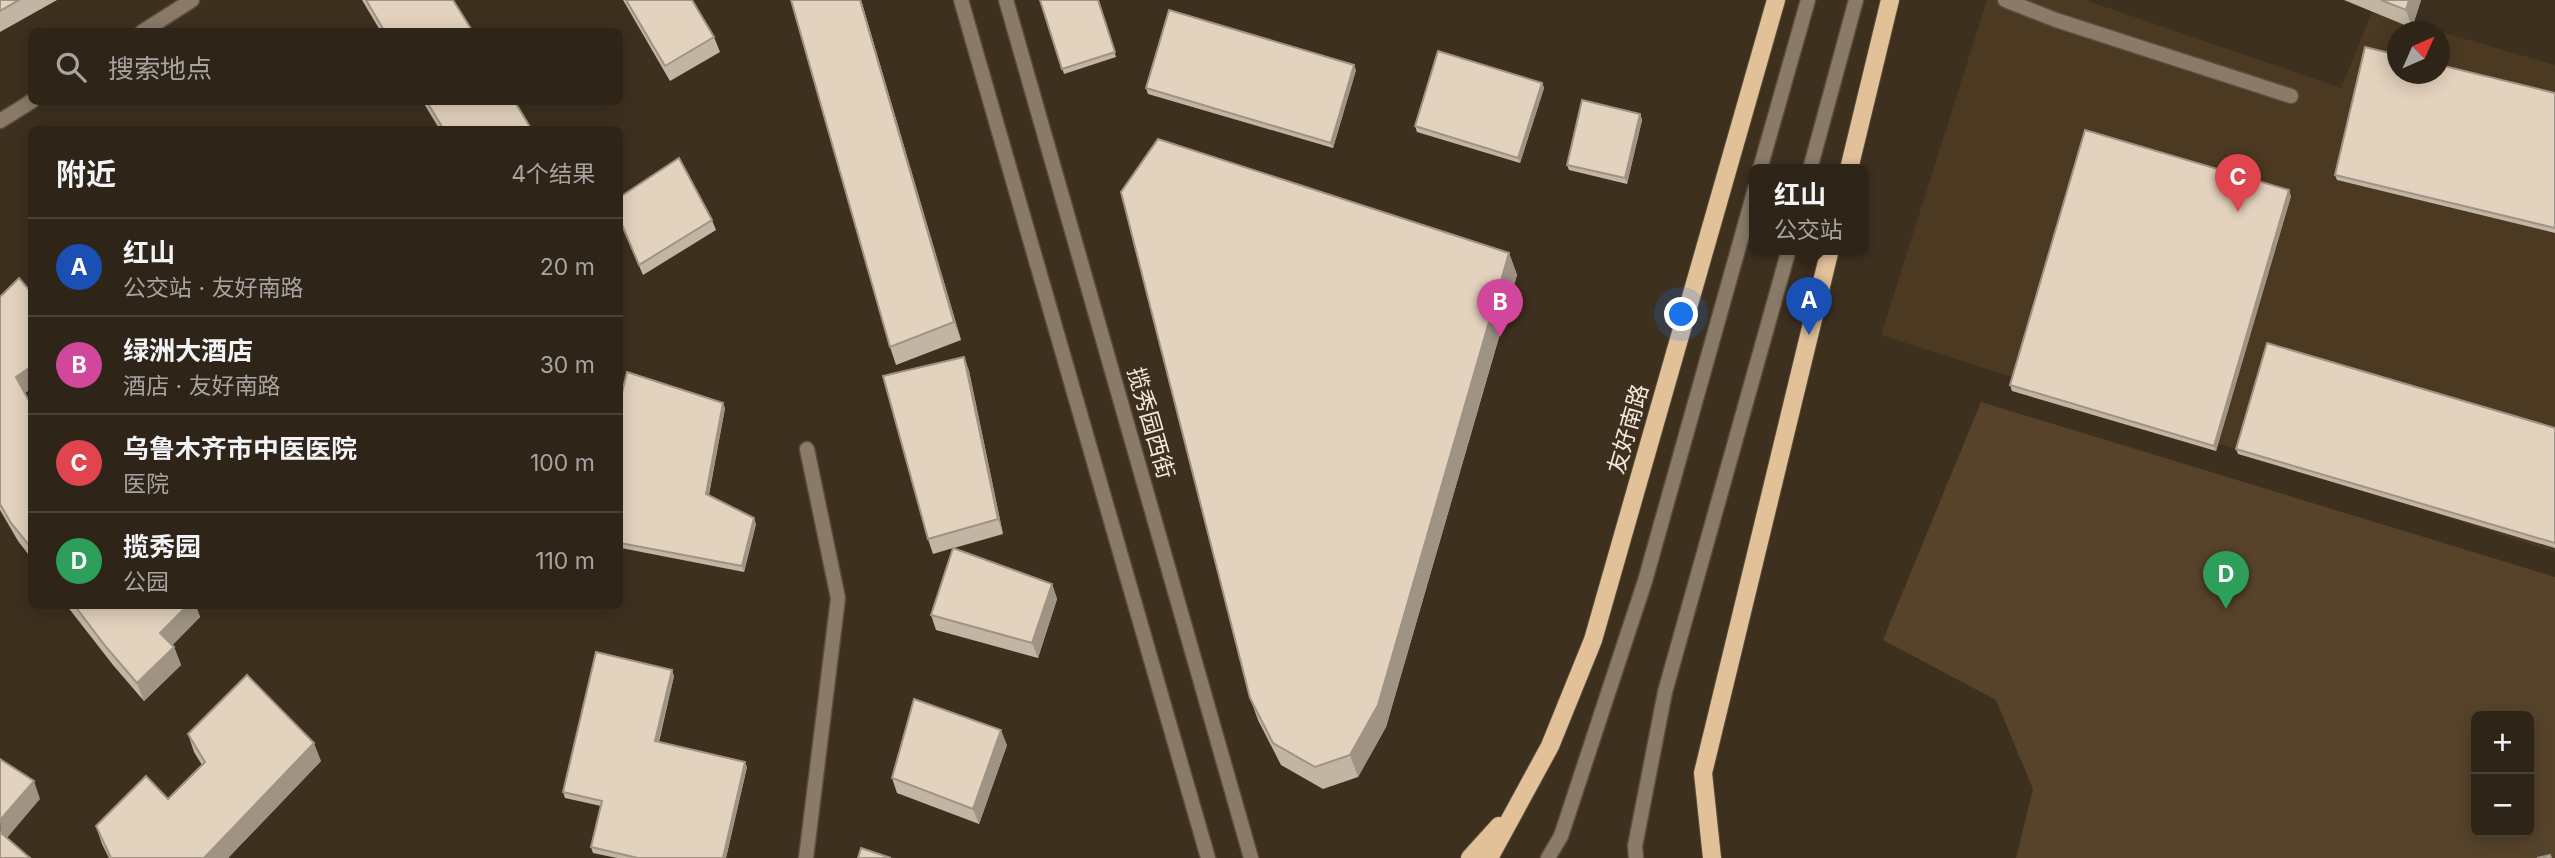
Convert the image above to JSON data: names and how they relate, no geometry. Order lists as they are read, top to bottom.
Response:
{
  "streets": {
    "main road": ["友好南路"],
    "street": ["揽秀园西街"]
  },
  "north": "top right",
  "page": {
    "search": "搜索地点",
    "heading": ["附近", "4个结果"],
    "pins": [
      "C",
      "A",
      "B",
      "D"
    ],
    "popup": ["红山", "公交站"],
    "list": [
      {
        "mark": "A",
        "name": "红山",
        "note": "公交站 · 友好南路",
        "value": "20 m"
      },
      {
        "mark": "B",
        "name": "绿洲大酒店",
        "note": "酒店 · 友好南路",
        "value": "30 m"
      },
      {
        "mark": "C",
        "name": "乌鲁木齐市中医医院",
        "note": "医院",
        "value": "100 m"
      },
      {
        "mark": "D",
        "name": "揽秀园",
        "note": "公园",
        "value": "110 m"
      }
    ],
    "map_buttons": ["+", "−"]
  }
}
